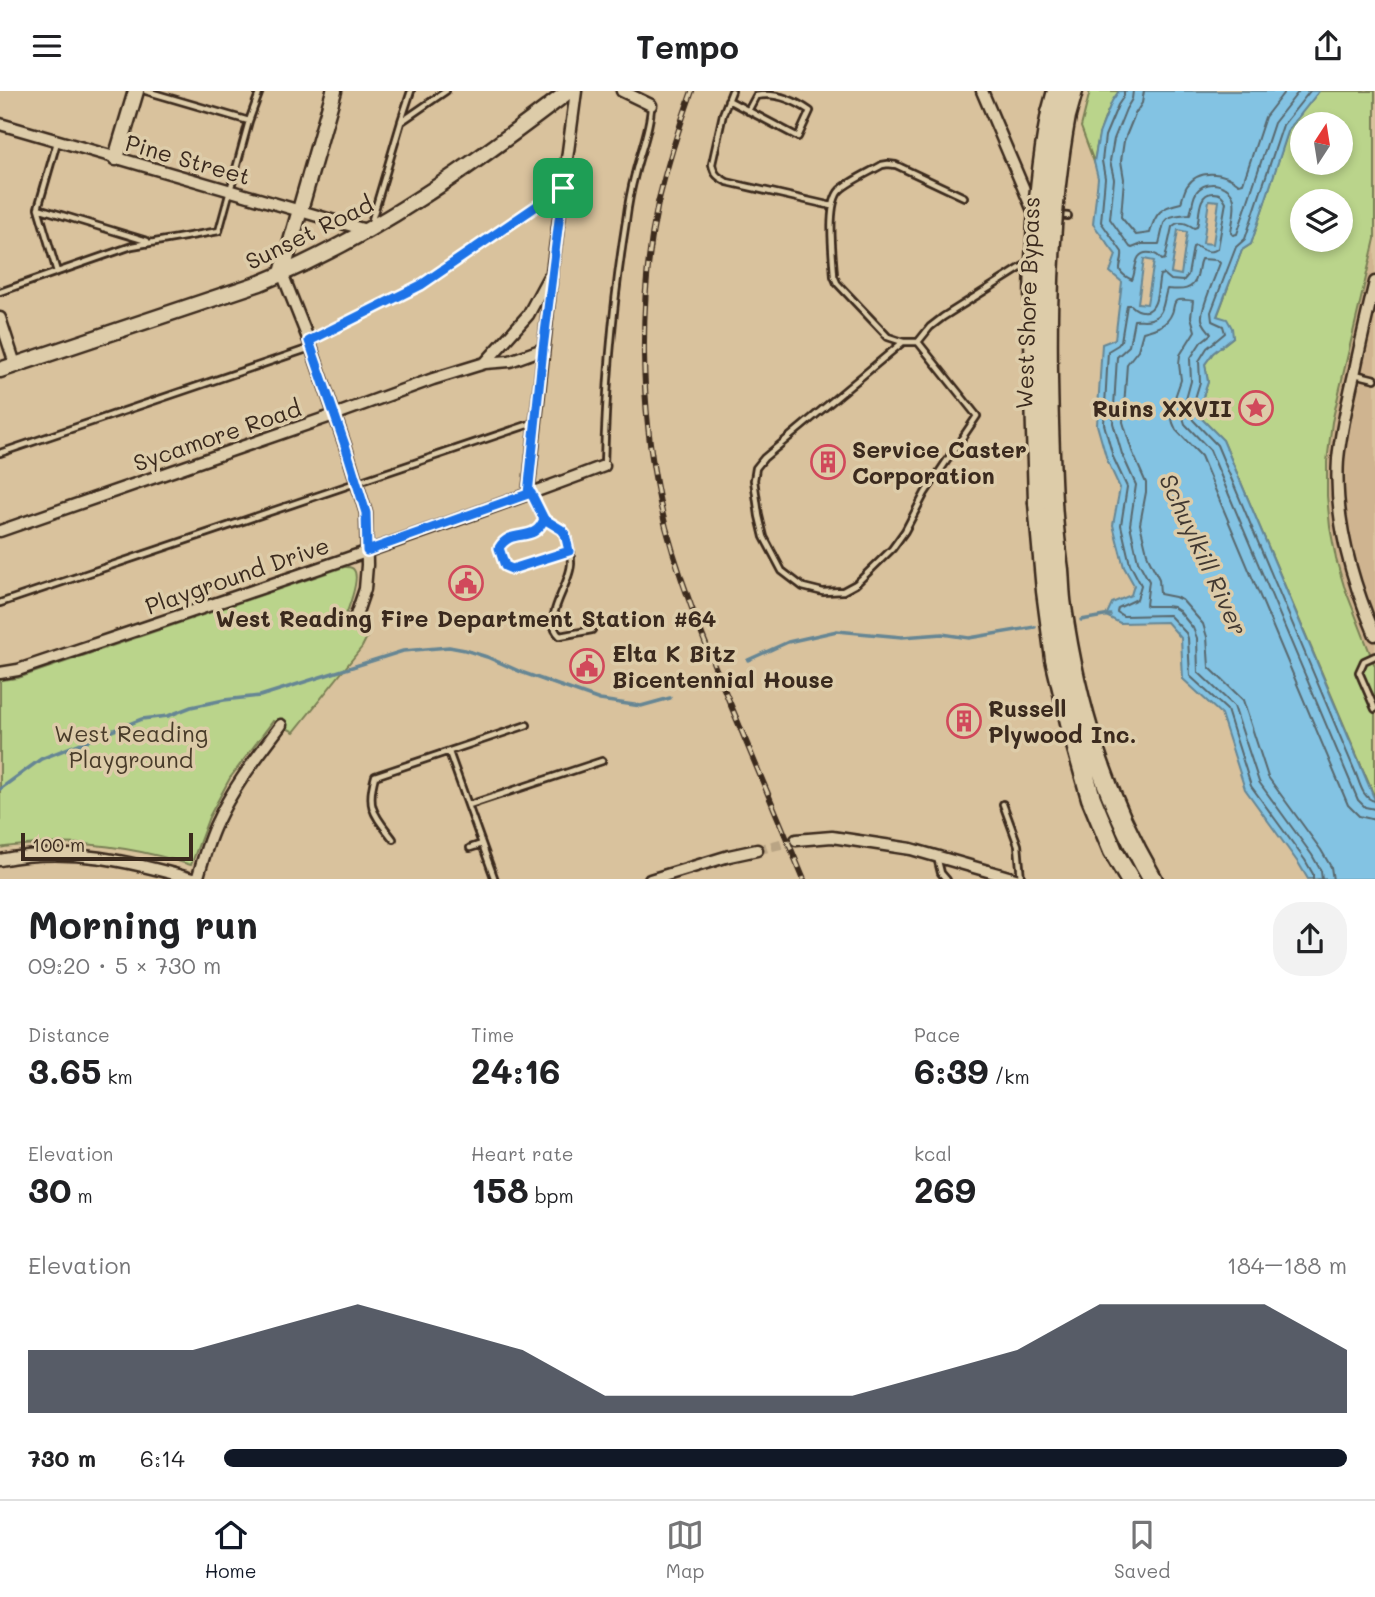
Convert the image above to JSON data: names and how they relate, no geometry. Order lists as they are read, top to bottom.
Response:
{
  "streets": {
    "highway": ["West Shore Bypass"],
    "street": [
      "Pine Street",
      "Sunset Road",
      "Sycamore Road",
      "Playground Drive"
    ]
  },
  "crossings": [
    ["Pine Street", "Sunset Road"]
  ],
  "water": ["Schuylkill River"],
  "parks": ["West Reading Playground"],
  "places": {
    "place": ["Ruins XXVII"],
    "building": ["Service Caster Corporation", "Russell Plywood Inc."],
    "public building": ["West Reading Fire Department Station #64", "Elta K Bitz Bicentennial House"]
  },
  "scale_bar": "100 m",
  "north": "top",
  "page": {
    "header": "Tempo",
    "scale": "100 m",
    "heading": ["Morning run", "09:20 · 5 × 730 m"],
    "stats": [
      ["Distance", "3.65 km"],
      ["Time", "24:16"],
      ["Pace", "6:39 /km"],
      ["Elevation", "30 m"],
      ["Heart rate", "158 bpm"],
      ["kcal", "269"]
    ],
    "chart": ["Elevation", "184–188 m"],
    "list": [
      {
        "name": "730 m",
        "note": "6:14"
      }
    ],
    "tabs": ["Home", "Map", "Saved"]
  }
}
